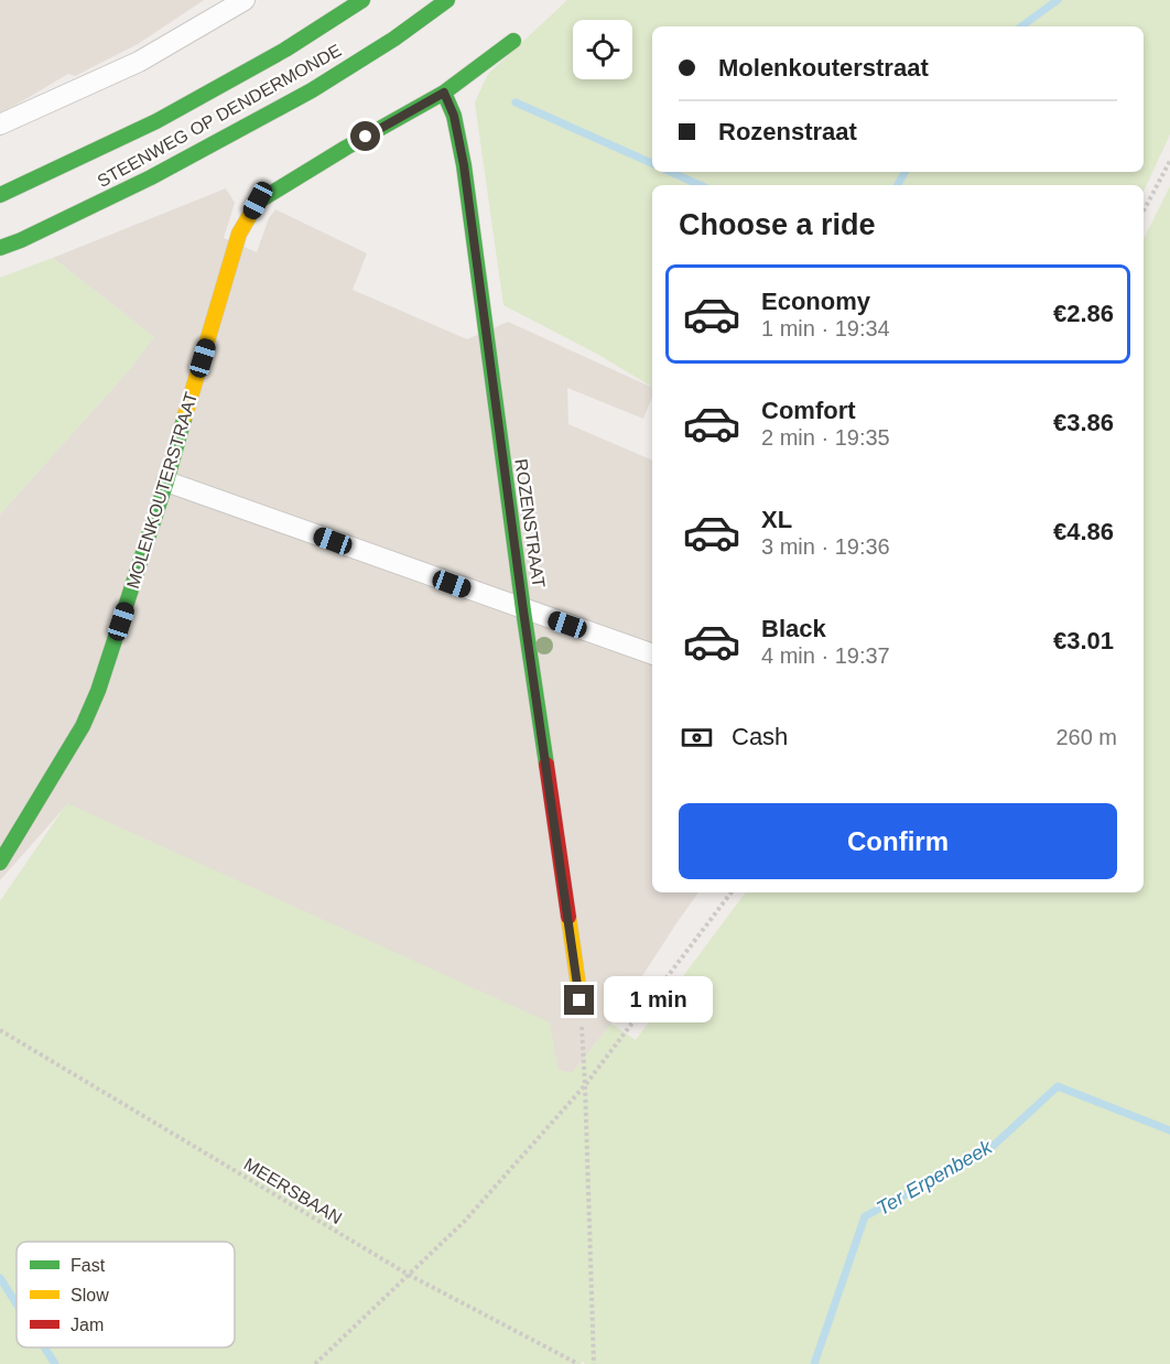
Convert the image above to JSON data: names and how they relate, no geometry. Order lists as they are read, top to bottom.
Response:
{
  "streets": {
    "street": ["STEENWEG OP DENDERMONDE", "MOLENKOUTERSTRAAT", "ROZENSTRAAT"],
    "path": ["MEERSBAAN"]
  },
  "crossings": [
    ["MOLENKOUTERSTRAAT", "ROZENSTRAAT"]
  ],
  "water": ["Ter Erpenbeek"],
  "legend": ["Fast", "Slow", "Jam"],
  "page": {
    "banner": ["Molenkouterstraat", "Rozenstraat"],
    "heading": "Choose a ride",
    "list": [
      {
        "name": "Economy",
        "note": "1 min · 19:34",
        "value": "€2.86"
      },
      {
        "name": "Comfort",
        "note": "2 min · 19:35",
        "value": "€3.86"
      },
      {
        "name": "XL",
        "note": "3 min · 19:36",
        "value": "€4.86"
      },
      {
        "name": "Black",
        "note": "4 min · 19:37",
        "value": "€3.01"
      }
    ],
    "pay": ["Cash", "260 m"],
    "buttons": "Confirm",
    "bubble": "1 min"
  }
}
